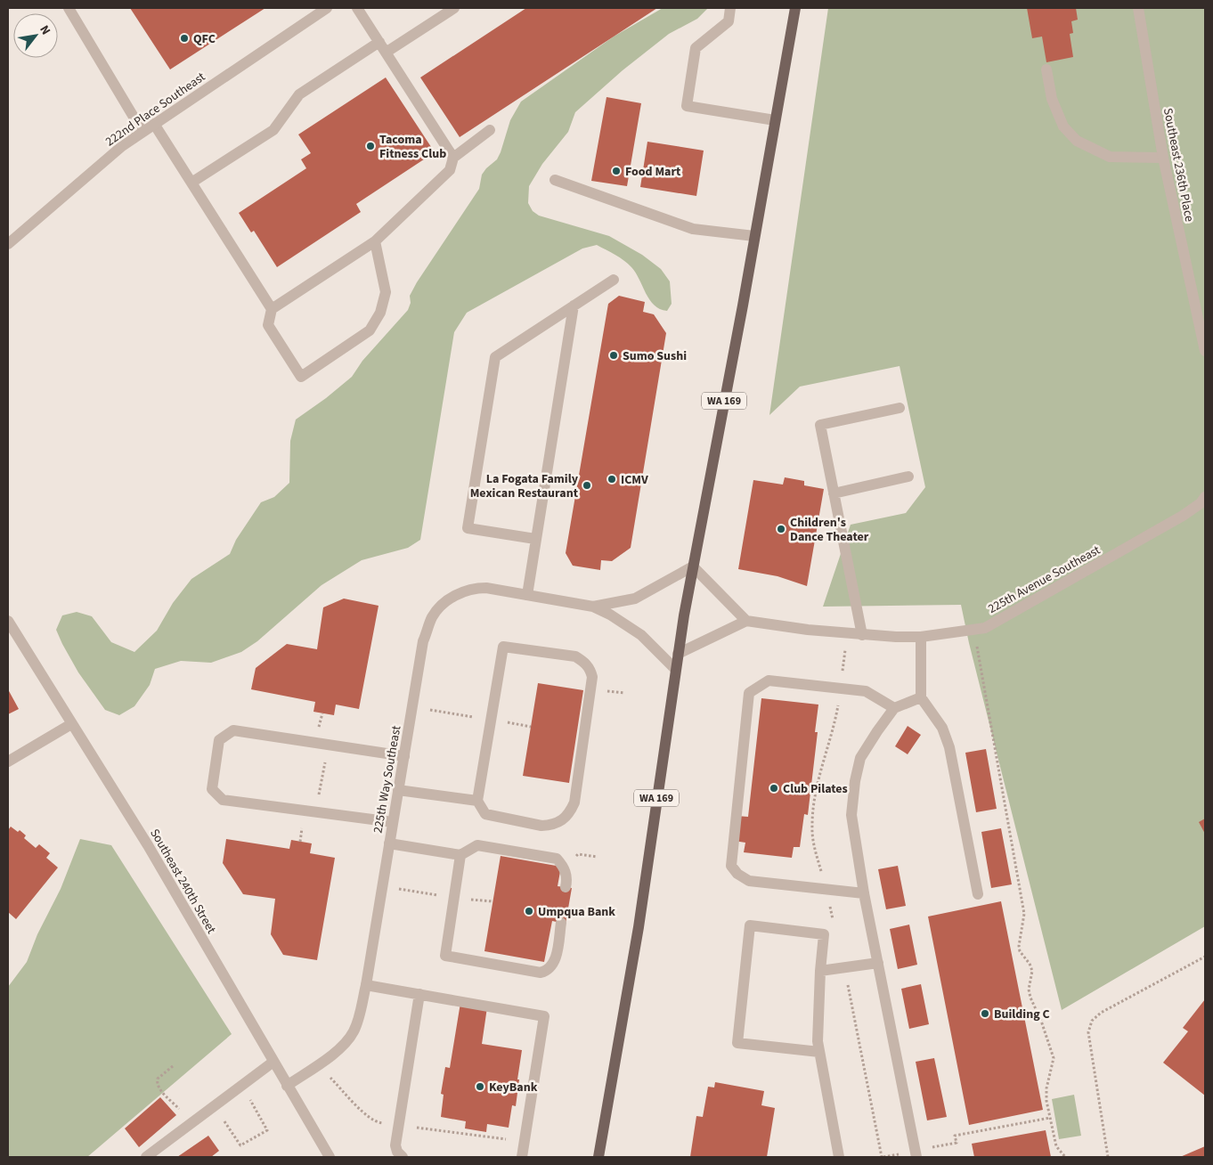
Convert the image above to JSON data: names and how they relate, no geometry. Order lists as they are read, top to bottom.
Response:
{
  "streets": {
    "main road": ["WA 169"],
    "street": [
      "222nd Place Southeast",
      "Southeast 236th Place",
      "225th Avenue Southeast",
      "225th Way Southeast",
      "Southeast 240th Street"
    ]
  },
  "crossings": [
    ["225th Way Southeast", "Southeast 240th Street"]
  ],
  "places": [
    "QFC",
    "Tacoma Fitness Club",
    "Food Mart",
    "Sumo Sushi",
    "ICMV",
    "La Fogata Family Mexican Restaurant",
    "Children's Dance Theater",
    "Club Pilates",
    "Umpqua Bank",
    "Building C",
    "KeyBank"
  ],
  "north": "top right"
}
